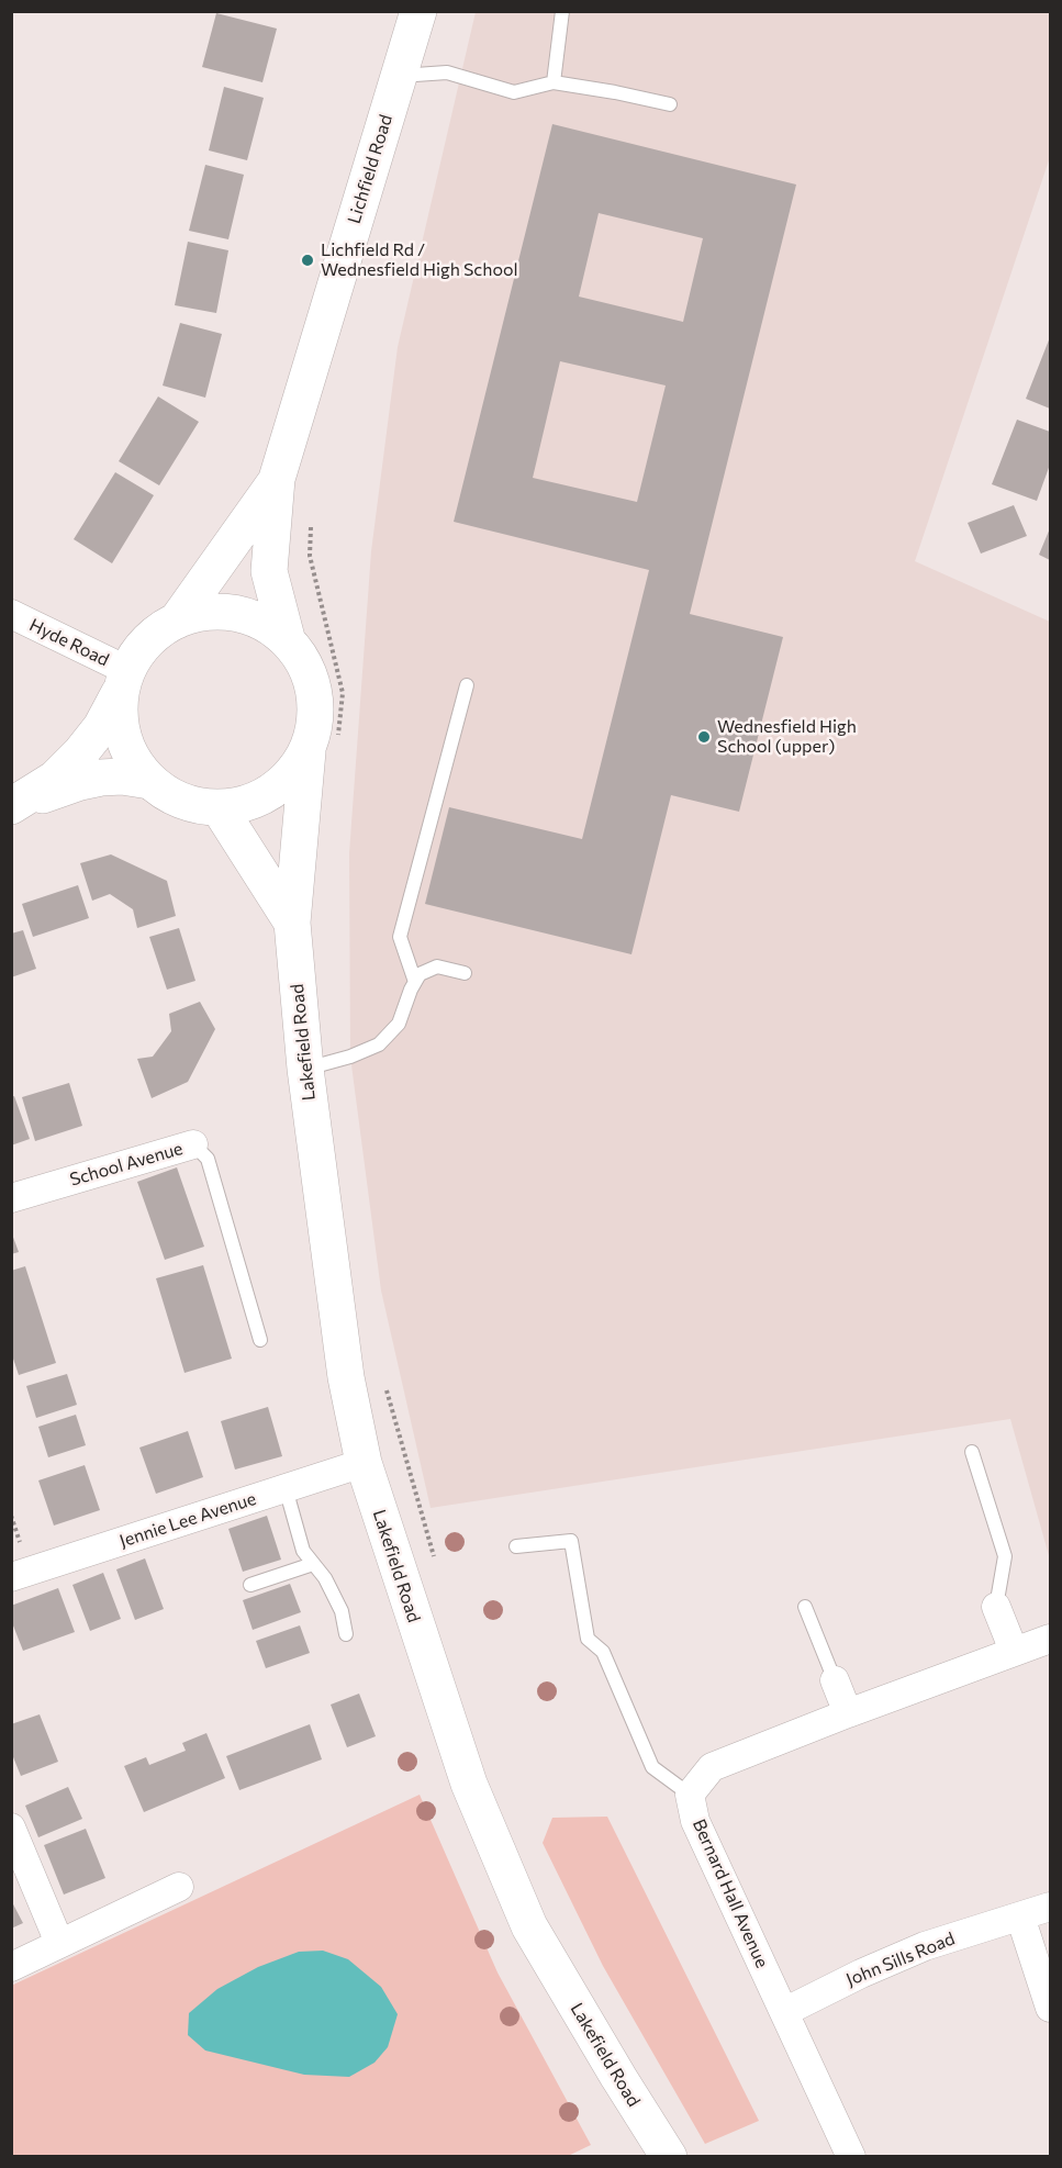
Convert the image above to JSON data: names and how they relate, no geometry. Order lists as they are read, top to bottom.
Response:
{
  "streets": {
    "main road": ["Lichfield Road", "Lakefield Road"],
    "street": [
      "Hyde Road",
      "School Avenue",
      "Jennie Lee Avenue",
      "Bernard Hall Avenue",
      "John Sills Road"
    ]
  },
  "crossings": [
    ["Lichfield Road", "Hyde Road"],
    ["Lichfield Road", "Lakefield Road"],
    ["Hyde Road", "Lakefield Road"],
    ["Lakefield Road", "Jennie Lee Avenue"],
    ["Bernard Hall Avenue", "John Sills Road"]
  ],
  "places": ["Lichfield Rd / Wednesfield High School", "Wednesfield High School (upper)"]
}
